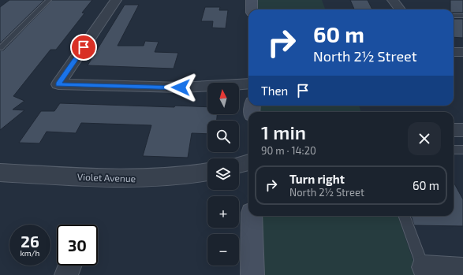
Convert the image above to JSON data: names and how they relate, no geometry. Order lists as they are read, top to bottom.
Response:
{
  "streets": {
    "street": ["Violet Avenue"]
  },
  "north": "top",
  "page": {
    "turn": ["60 m", "North 2½ Street"],
    "then": "Then",
    "map_buttons": ["+", "−"],
    "heading": ["1 min", "90 m · 14:20"],
    "list": [
      {
        "name": "Turn right",
        "note": "North 2½ Street",
        "value": "60 m"
      }
    ],
    "speed": "26 km/h",
    "limit": "30"
  }
}
